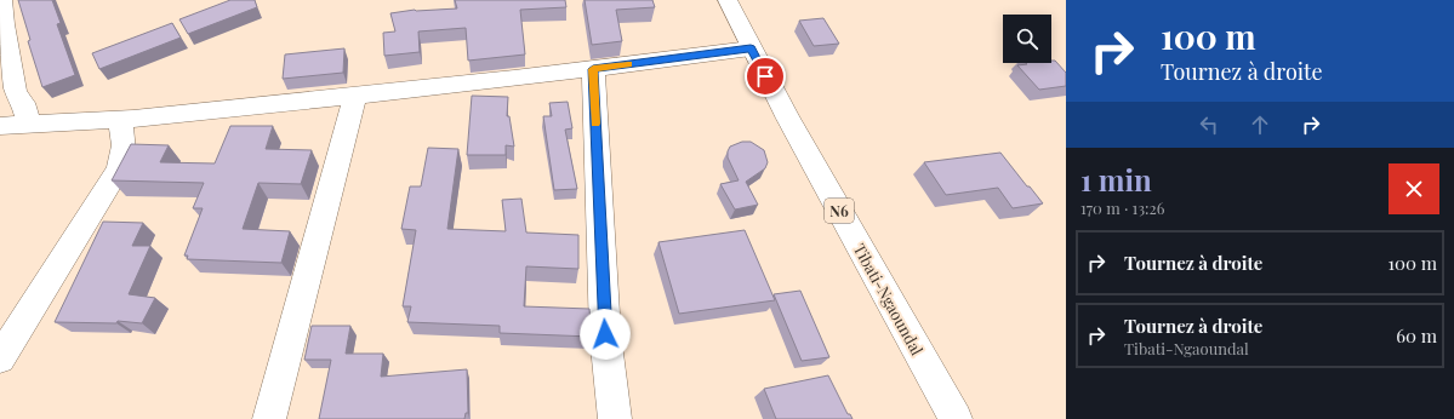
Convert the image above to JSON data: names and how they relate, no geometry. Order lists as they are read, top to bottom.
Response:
{
  "streets": {
    "main road": ["N6", "Tibati-Ngaoundal"]
  },
  "page": {
    "turn": ["100 m", "Tournez à droite"],
    "heading": ["1 min", "170 m · 13:26"],
    "list": [
      {
        "name": "Tournez à droite",
        "value": "100 m"
      },
      {
        "name": "Tournez à droite",
        "note": "Tibati-Ngaoundal",
        "value": "60 m"
      }
    ]
  }
}
